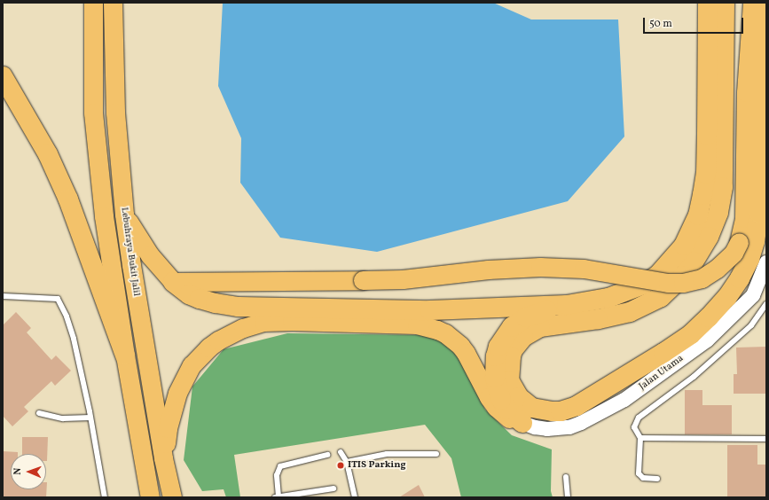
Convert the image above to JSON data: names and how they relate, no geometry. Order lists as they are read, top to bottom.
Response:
{
  "streets": {
    "highway": ["Lebuhraya Bukit Jalil"],
    "street": ["Jalan Utama"]
  },
  "places": ["ITIS Parking"],
  "scale_bar": "50 m",
  "north": "left"
}
